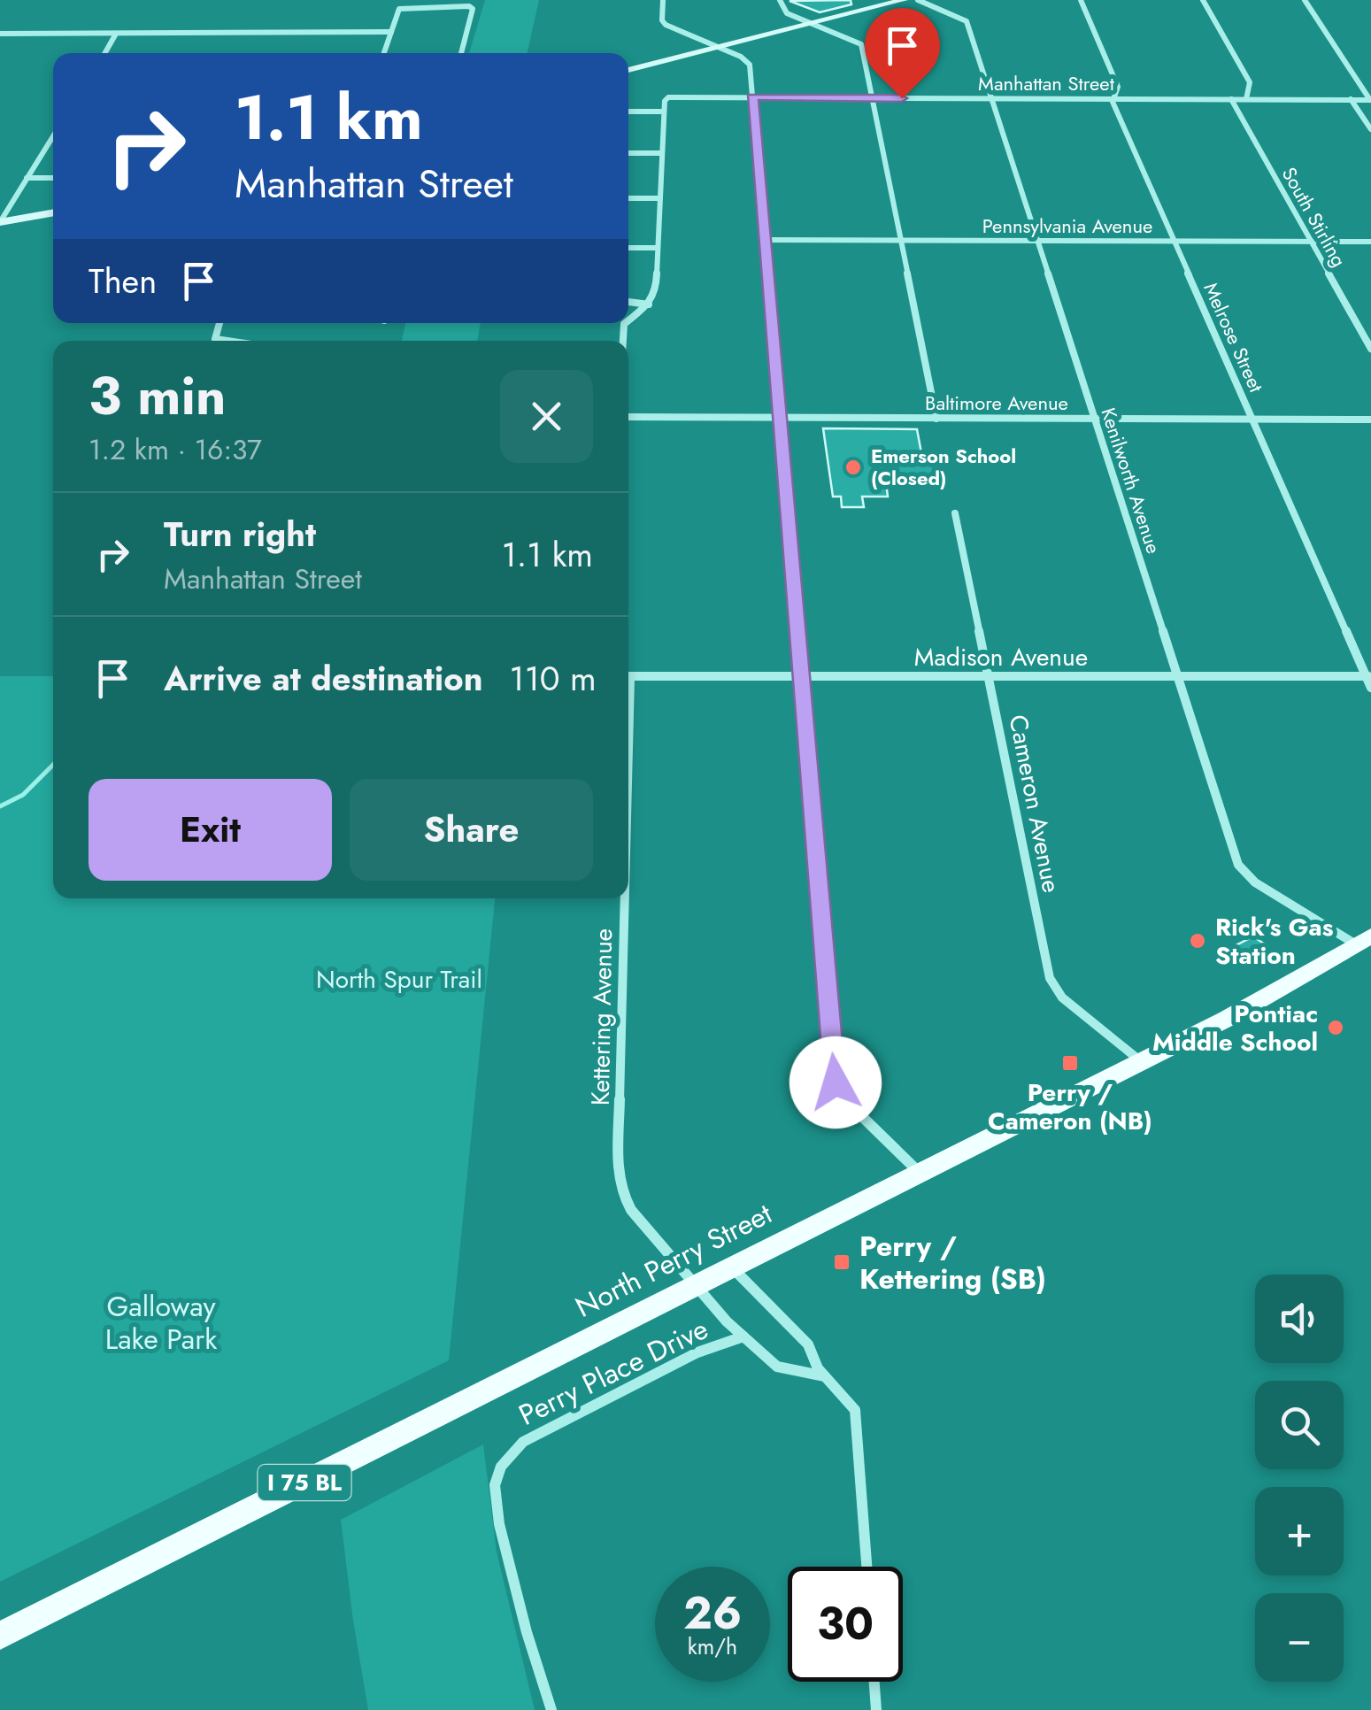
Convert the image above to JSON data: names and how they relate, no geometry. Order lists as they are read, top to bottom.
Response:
{
  "streets": {
    "main road": ["North Perry Street", "I 75 BL"],
    "street": [
      "Manhattan Street",
      "South Stirling",
      "Pennsylvania Avenue",
      "Melrose Street",
      "Baltimore Avenue",
      "Kenilworth Avenue",
      "Madison Avenue",
      "Cameron Avenue",
      "Kettering Avenue",
      "Perry Place Drive"
    ]
  },
  "crossings": [
    ["Manhattan Street", "South Stirling"],
    ["Manhattan Street", "Melrose Street"],
    ["Manhattan Street", "Kenilworth Avenue"],
    ["South Stirling", "Pennsylvania Avenue"],
    ["Pennsylvania Avenue", "Melrose Street"],
    ["Pennsylvania Avenue", "Kenilworth Avenue"],
    ["Melrose Street", "Baltimore Avenue"],
    ["Melrose Street", "Madison Avenue"],
    ["Baltimore Avenue", "Kenilworth Avenue"],
    ["Kenilworth Avenue", "Madison Avenue"],
    ["Kenilworth Avenue", "North Perry Street"],
    ["Madison Avenue", "Cameron Avenue"],
    ["Cameron Avenue", "North Perry Street"],
    ["Kettering Avenue", "North Perry Street"],
    ["Kettering Avenue", "Perry Place Drive"],
    ["North Perry Street", "Perry Place Drive"]
  ],
  "parks": ["North Spur Trail", "Galloway Lake Park"],
  "places": {
    "other": ["Emerson School (Closed)", "Rick's Gas Station", "Pontiac Middle School"],
    "transit": ["Perry / Cameron (NB)", "Perry / Kettering (SB)"]
  },
  "page": {
    "turn": ["1.1 km", "Manhattan Street"],
    "then": "Then",
    "heading": ["3 min", "1.2 km · 16:37"],
    "list": [
      {
        "name": "Turn right",
        "note": "Manhattan Street",
        "value": "1.1 km"
      },
      {
        "name": "Arrive at destination",
        "value": "110 m"
      }
    ],
    "buttons": ["Exit", "Share"],
    "map_buttons": ["+", "−"],
    "speed": "26 km/h",
    "limit": "30"
  }
}
